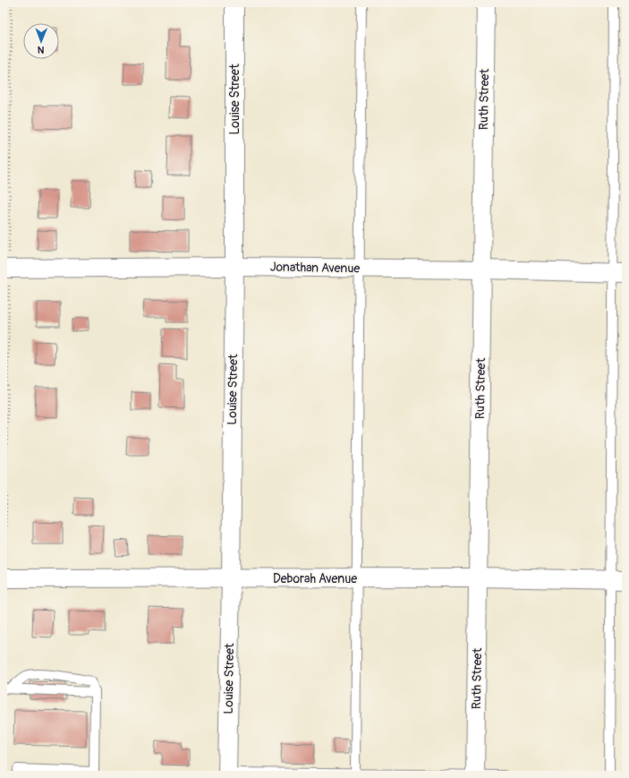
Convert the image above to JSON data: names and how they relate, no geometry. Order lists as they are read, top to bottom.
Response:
{
  "streets": {
    "street": [
      "Louise Street",
      "Ruth Street",
      "Jonathan Avenue",
      "Deborah Avenue"
    ]
  },
  "crossings": [
    ["Louise Street", "Jonathan Avenue"],
    ["Louise Street", "Deborah Avenue"],
    ["Ruth Street", "Jonathan Avenue"],
    ["Ruth Street", "Deborah Avenue"]
  ],
  "north": "bottom"
}
